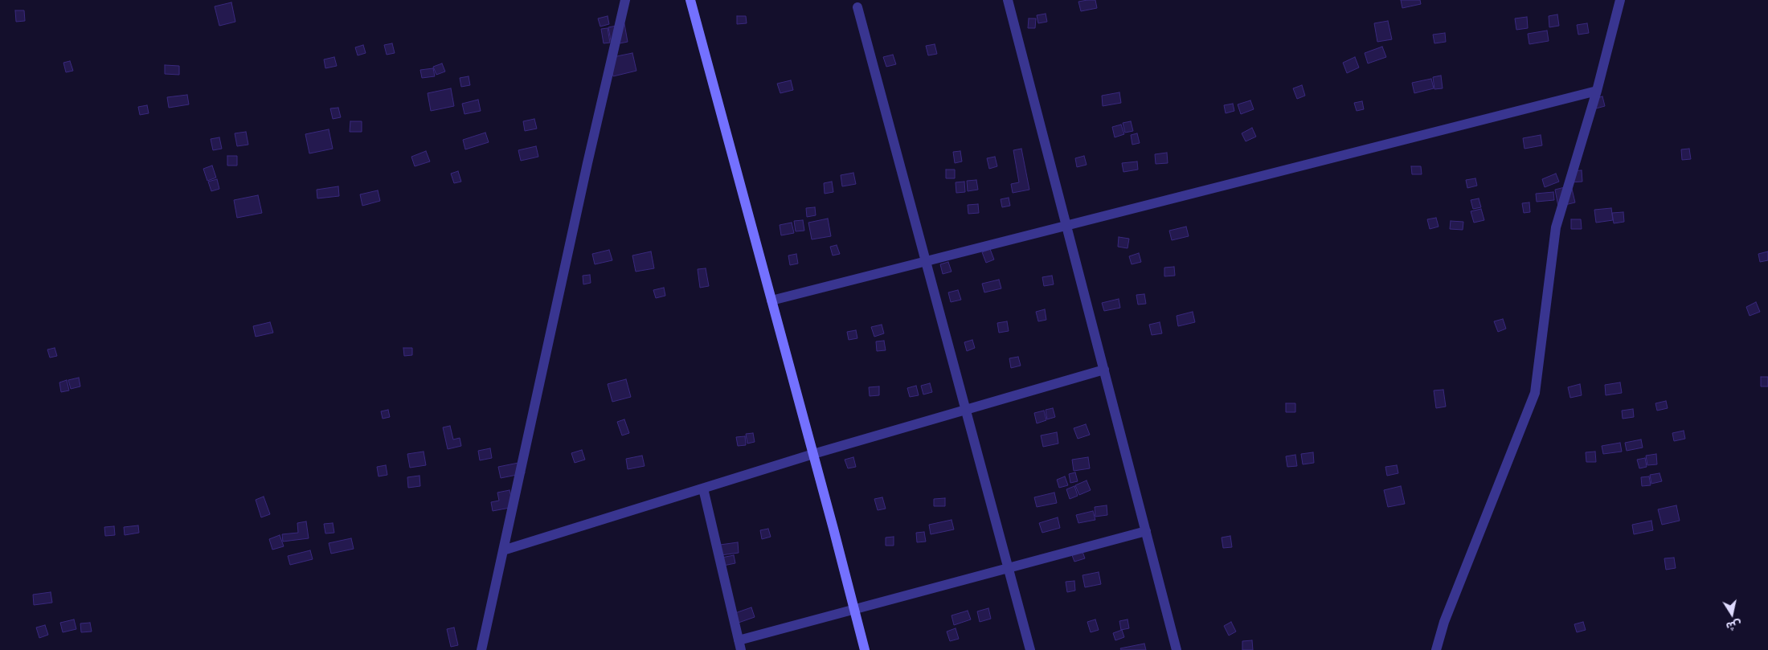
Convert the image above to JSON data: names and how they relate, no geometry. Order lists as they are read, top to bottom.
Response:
{
  "north": "bottom"
}
